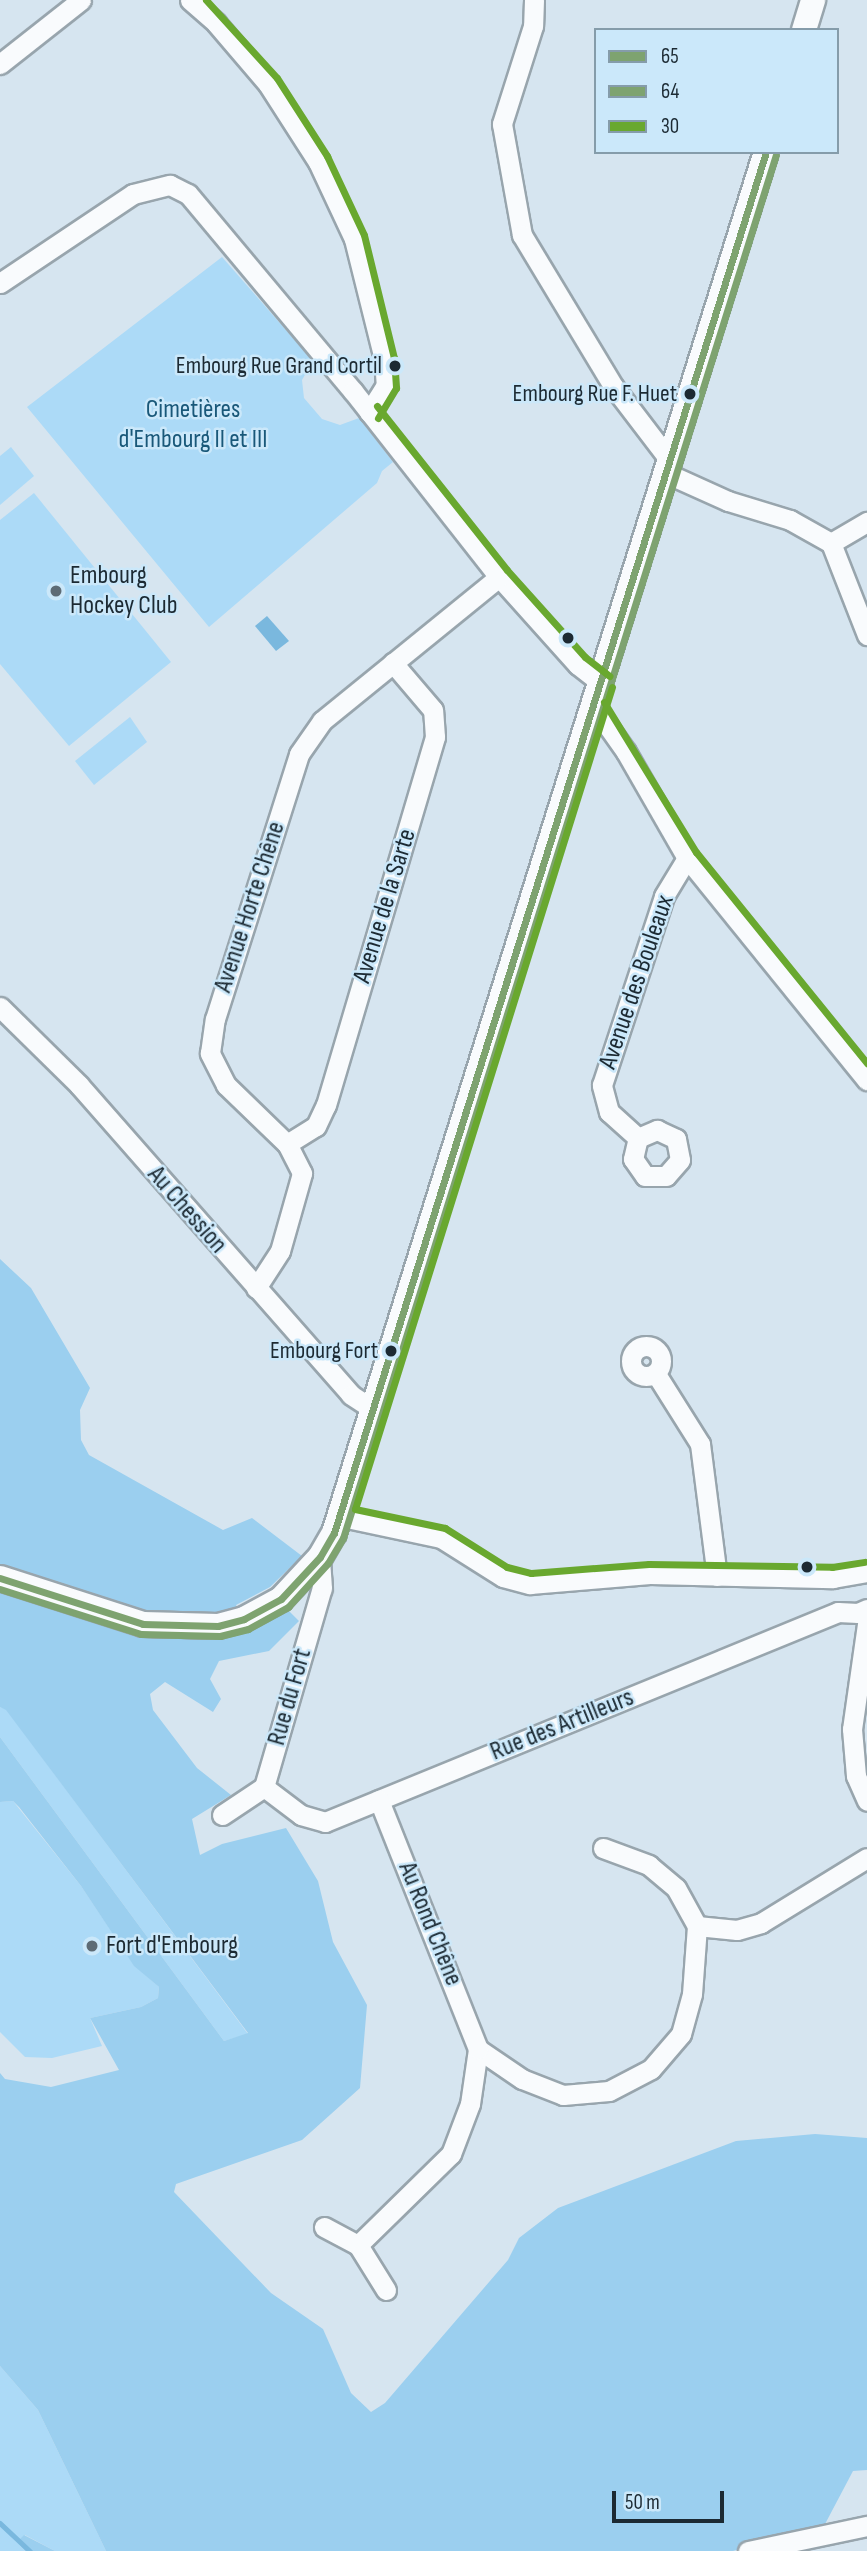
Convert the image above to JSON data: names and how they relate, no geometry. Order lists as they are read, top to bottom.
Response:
{
  "streets": {
    "street": [
      "Avenue de la Sarte",
      "Avenue Horte Chêne",
      "Avenue des Bouleaux",
      "Au Chession",
      "Rue du Fort",
      "Rue des Artilleurs",
      "Au Rond Chêne"
    ]
  },
  "crossings": [
    ["Avenue de la Sarte", "Avenue Horte Chêne"],
    ["Avenue Horte Chêne", "Au Chession"],
    ["Rue du Fort", "Rue des Artilleurs"],
    ["Rue des Artilleurs", "Au Rond Chêne"]
  ],
  "parks": ["Cimetières d'Embourg II et III"],
  "places": [
    "Embourg Rue Grand Cortil",
    "Embourg Rue F. Huet",
    "Embourg Hockey Club",
    "Embourg Fort",
    "Fort d'Embourg"
  ],
  "lines": ["transit line 30", "transit line 65", "transit line 64"],
  "legend": ["65", "64", "30"],
  "scale_bar": "50 m"
}
